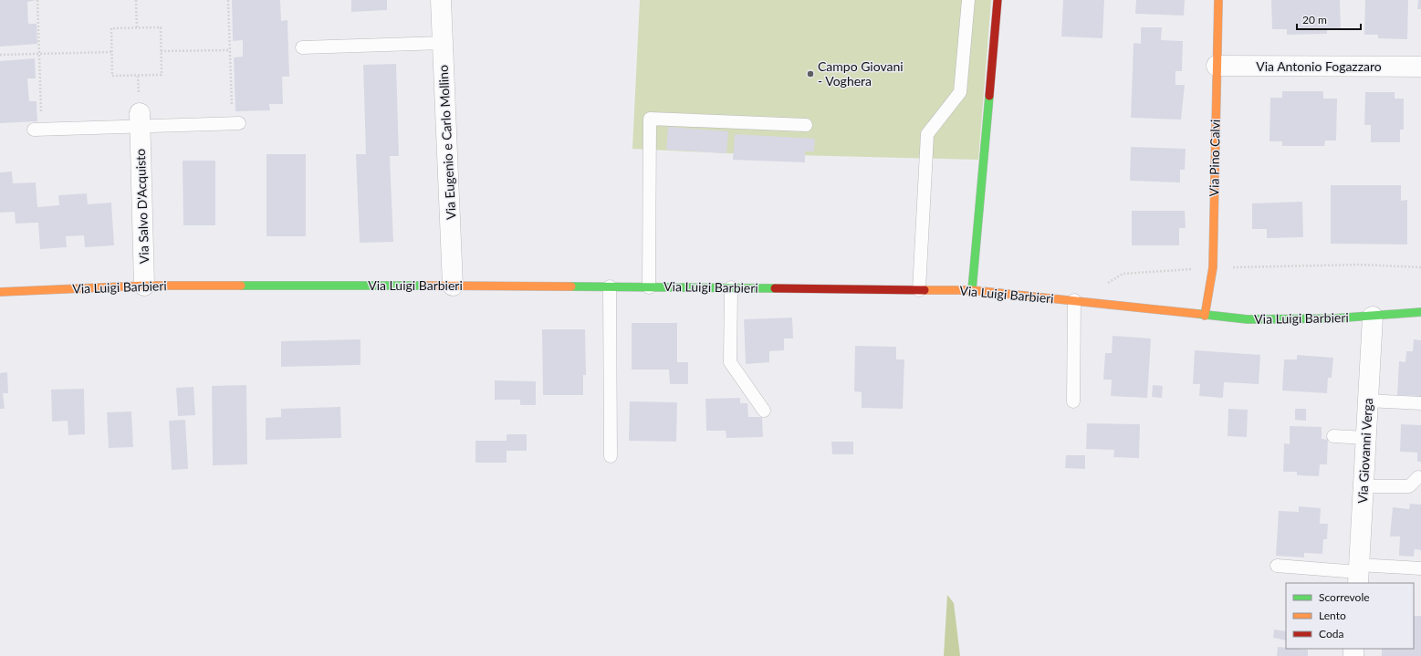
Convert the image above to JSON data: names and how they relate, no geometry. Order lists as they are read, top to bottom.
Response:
{
  "streets": {
    "street": [
      "Via Antonio Fogazzaro",
      "Via Eugenio e Carlo Mollino",
      "Via Pino Calvi",
      "Via Salvo D'Acquisto",
      "Via Luigi Barbieri",
      "Via Giovanni Verga"
    ]
  },
  "crossings": [
    ["Via Antonio Fogazzaro", "Via Pino Calvi"],
    ["Via Eugenio e Carlo Mollino", "Via Luigi Barbieri"],
    ["Via Pino Calvi", "Via Luigi Barbieri"],
    ["Via Salvo D'Acquisto", "Via Luigi Barbieri"],
    ["Via Luigi Barbieri", "Via Giovanni Verga"]
  ],
  "places": ["Campo Giovani - Voghera"],
  "legend": ["Scorrevole", "Lento", "Coda"],
  "scale_bar": "20 m"
}
